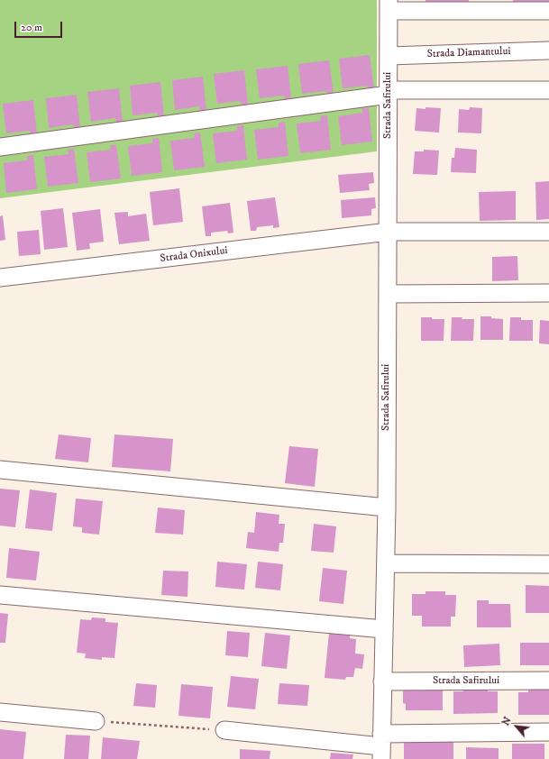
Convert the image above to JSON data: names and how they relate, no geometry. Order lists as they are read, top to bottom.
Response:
{
  "streets": {
    "street": ["Strada Diamantului", "Strada Safirului", "Strada Onixului"]
  },
  "crossings": [
    ["Strada Diamantului", "Strada Safirului"],
    ["Strada Safirului", "Strada Onixului"]
  ],
  "scale_bar": "20 m",
  "north": "top left"
}
